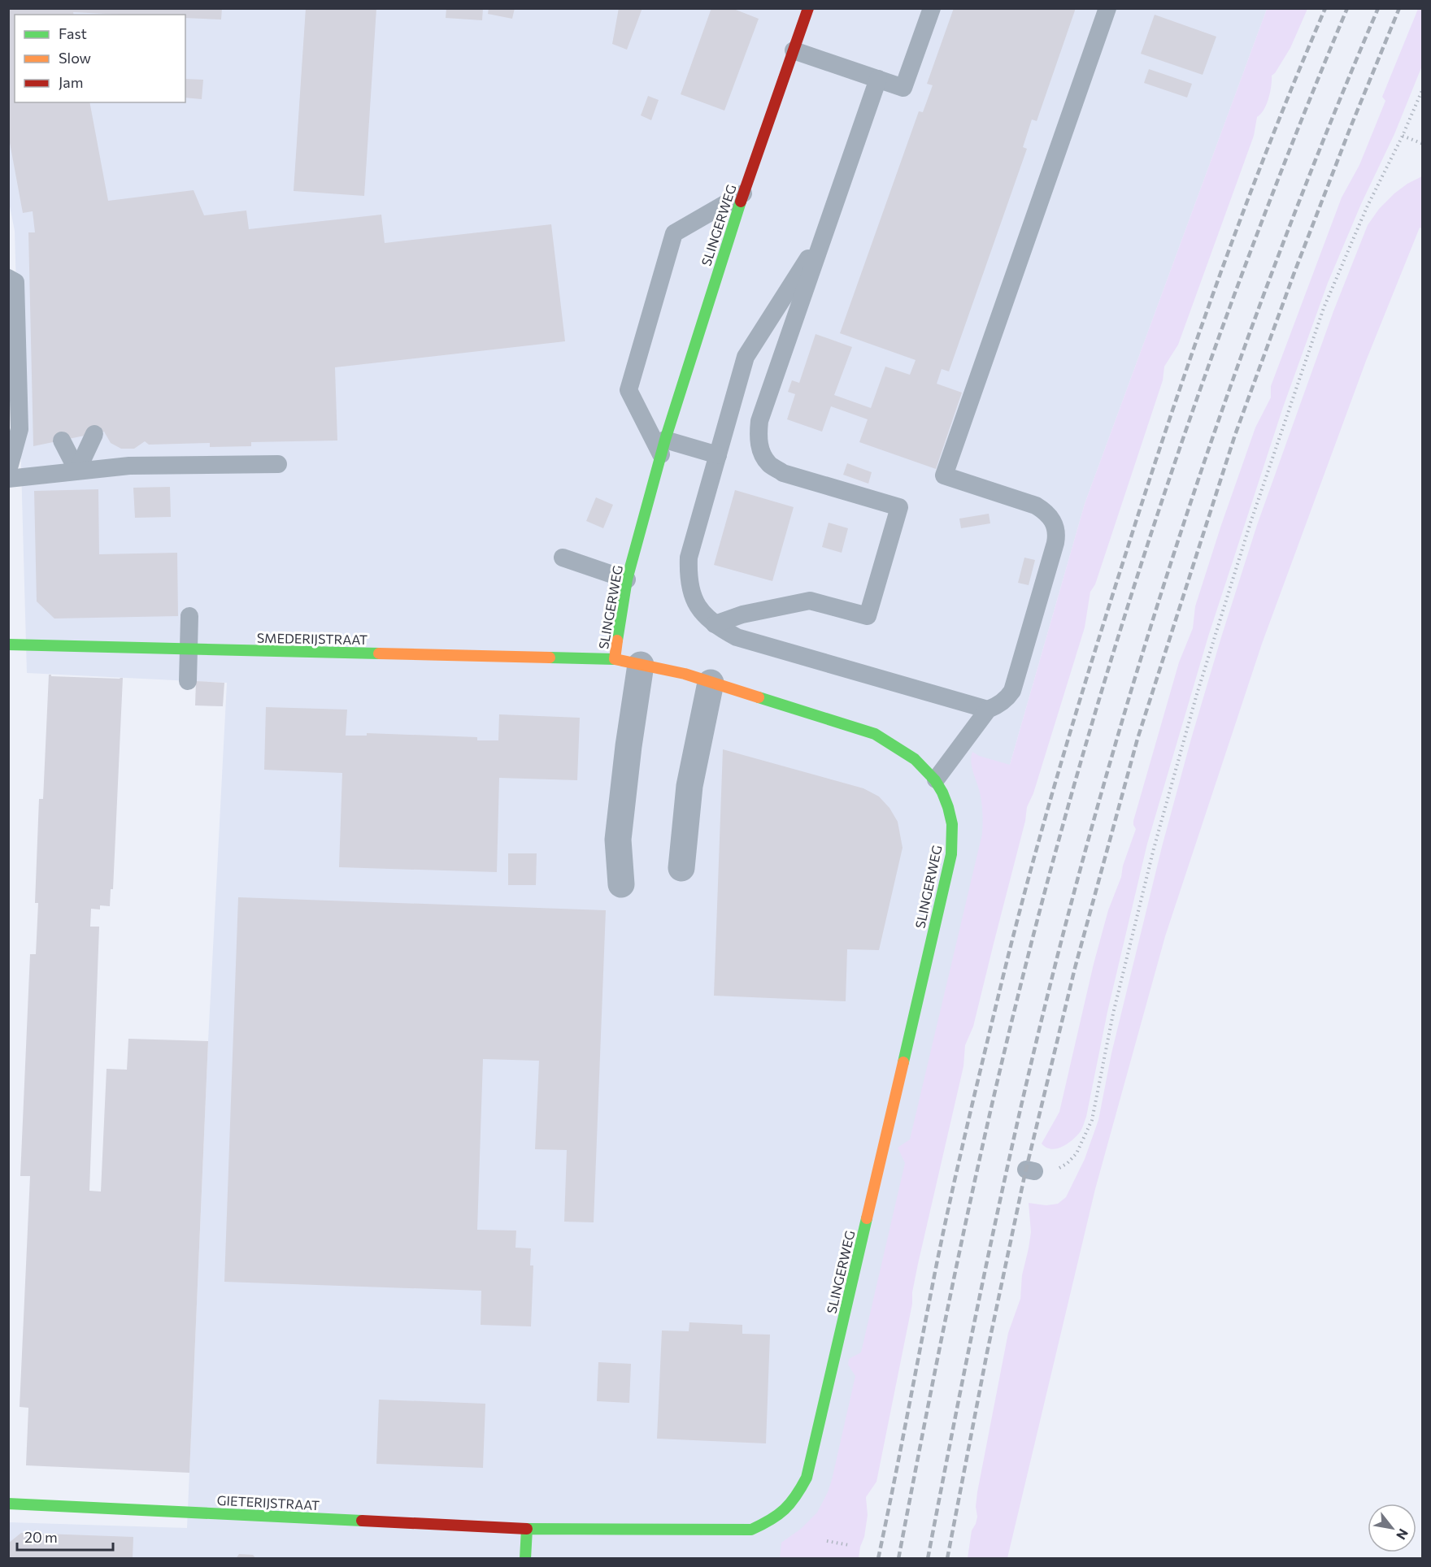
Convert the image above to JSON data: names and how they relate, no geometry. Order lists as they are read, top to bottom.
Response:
{
  "streets": {
    "street": ["SLINGERWEG", "SMEDERIJSTRAAT", "GIETERIJSTRAAT"]
  },
  "crossings": [
    ["SLINGERWEG", "SMEDERIJSTRAAT"],
    ["SLINGERWEG", "GIETERIJSTRAAT"]
  ],
  "legend": ["Fast", "Slow", "Jam"],
  "scale_bar": "20 m",
  "north": "bottom right"
}
